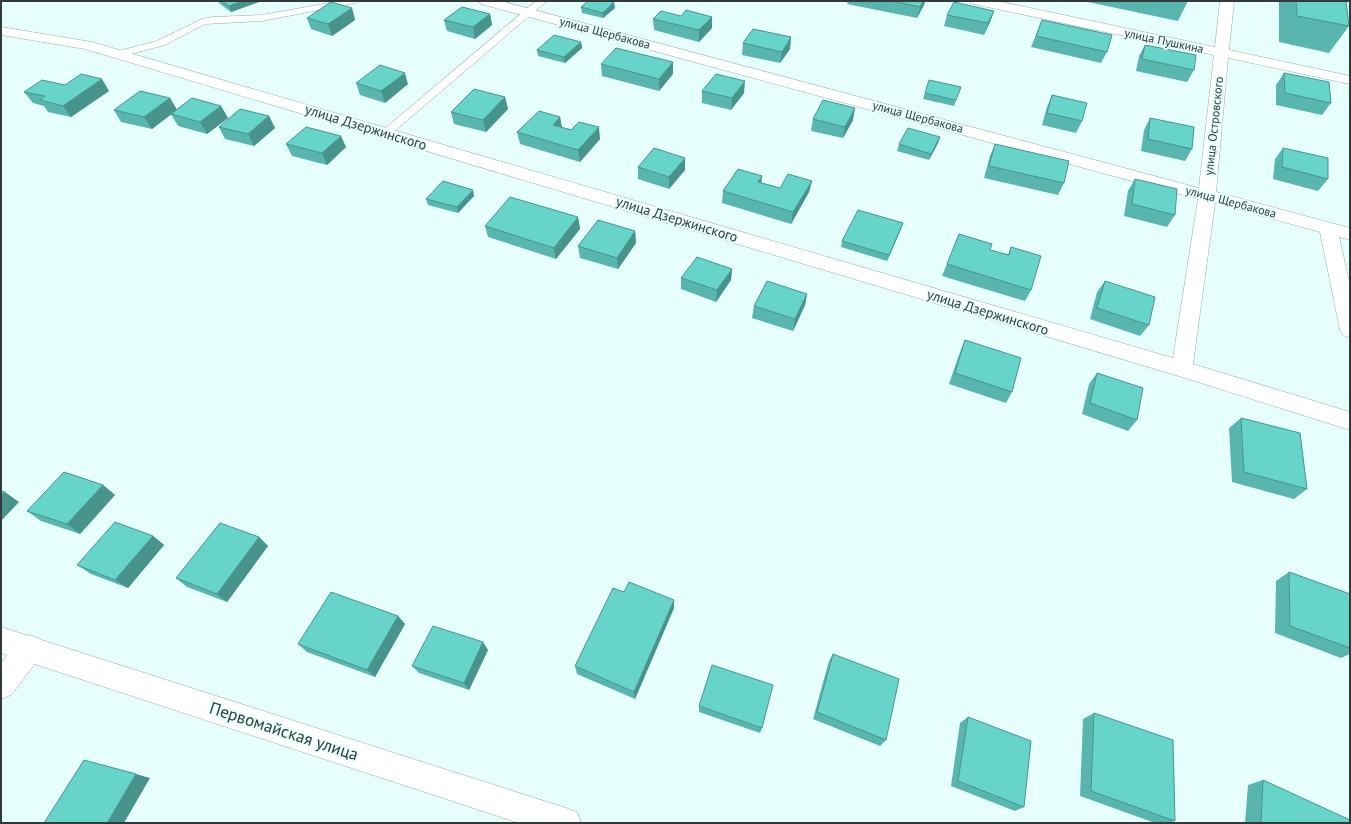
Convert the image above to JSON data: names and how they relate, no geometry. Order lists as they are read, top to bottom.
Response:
{
  "streets": {
    "street": [
      "улица Щербакова",
      "улица Пушкина",
      "улица Островского",
      "улица Дзержинского",
      "Первомайская улица"
    ]
  },
  "crossings": [
    ["улица Щербакова", "улица Островского"],
    ["улица Пушкина", "улица Островского"],
    ["улица Островского", "улица Дзержинского"]
  ]
}
